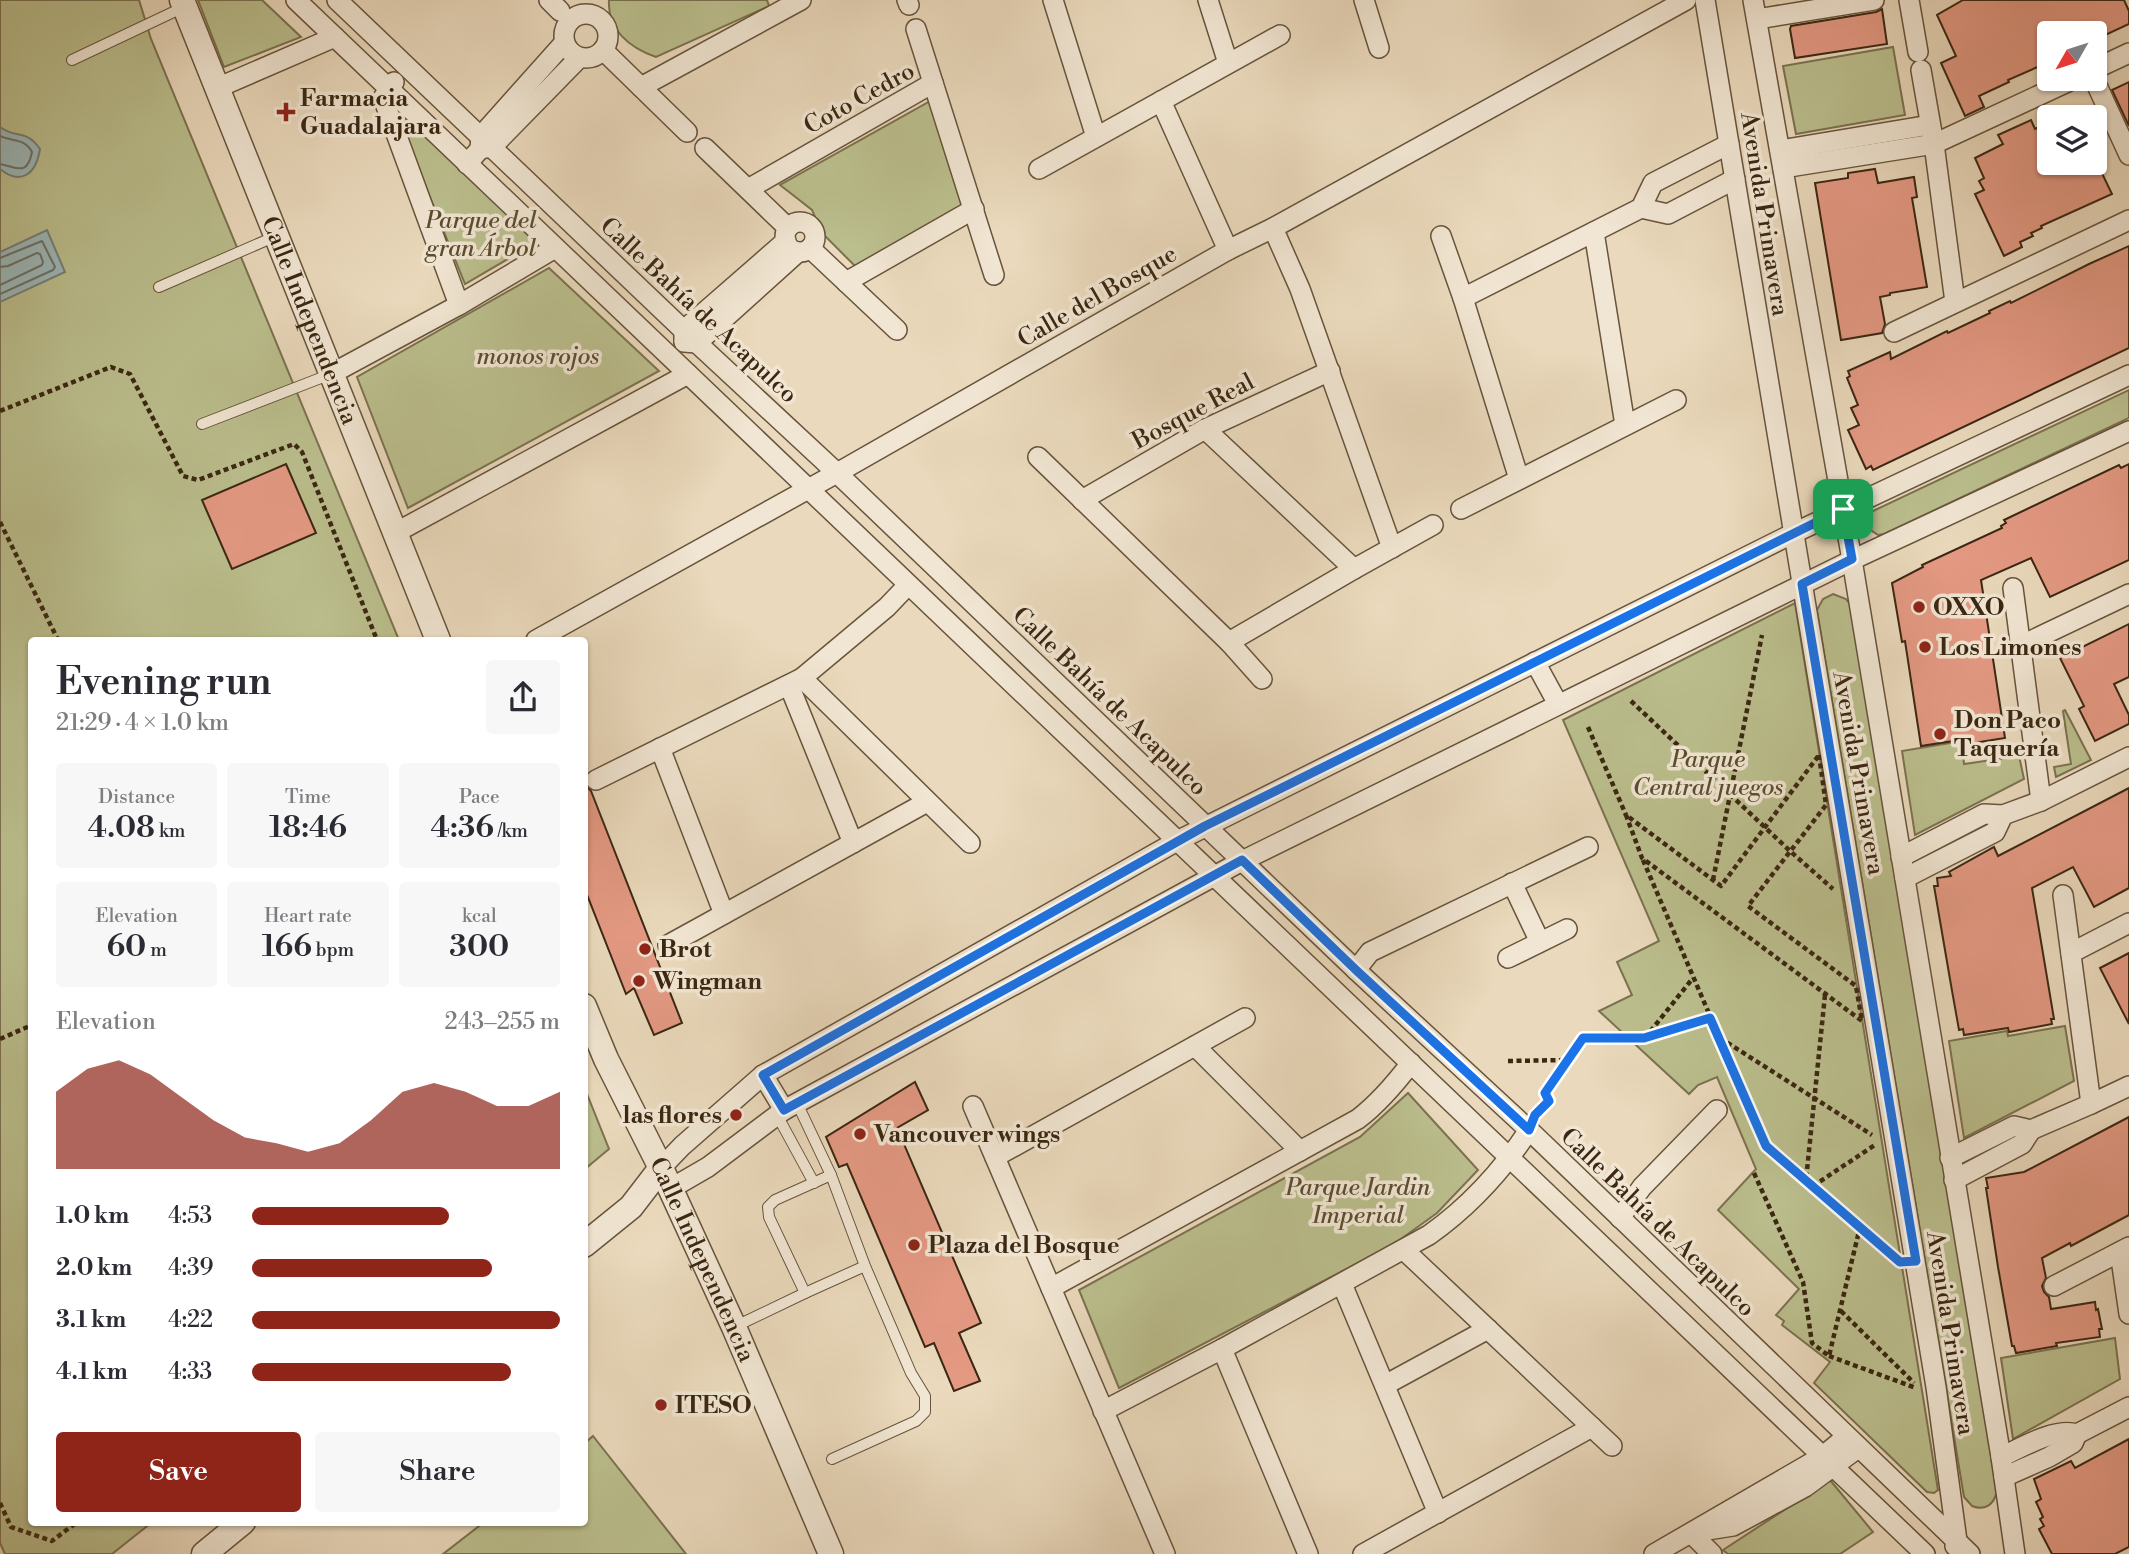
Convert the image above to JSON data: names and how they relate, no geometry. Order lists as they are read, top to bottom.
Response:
{
  "streets": {
    "street": [
      "Coto Cedro",
      "Avenida Primavera",
      "Calle del Bosque",
      "Calle Bahía de Acapulco",
      "Calle Independencia",
      "Bosque Real"
    ]
  },
  "crossings": [
    ["Avenida Primavera", "Calle Bahía de Acapulco"],
    ["Calle del Bosque", "Calle Bahía de Acapulco"]
  ],
  "parks": [
    "Parque del gran Árbol",
    "monos rojos",
    "Parque Central juegos",
    "Parque Jardin Imperial"
  ],
  "places": {
    "health": ["Farmacia Guadalajara"],
    "other": [
      "OXXO",
      "Los Limones",
      "Don Paco Taquería",
      "Brot",
      "Wingman",
      "las flores",
      "Vancouver wings",
      "Plaza del Bosque",
      "ITESO"
    ]
  },
  "north": "bottom left",
  "page": {
    "heading": ["Evening run", "21:29 · 4 × 1.0 km"],
    "stats": [
      ["Distance", "4.08 km"],
      ["Time", "18:46"],
      ["Pace", "4:36 /km"],
      ["Elevation", "60 m"],
      ["Heart rate", "166 bpm"],
      ["kcal", "300"]
    ],
    "chart": ["Elevation", "243–255 m"],
    "list": [
      {
        "name": "1.0 km",
        "note": "4:53"
      },
      {
        "name": "2.0 km",
        "note": "4:39"
      },
      {
        "name": "3.1 km",
        "note": "4:22"
      },
      {
        "name": "4.1 km",
        "note": "4:33"
      }
    ],
    "buttons": ["Save", "Share"]
  }
}
